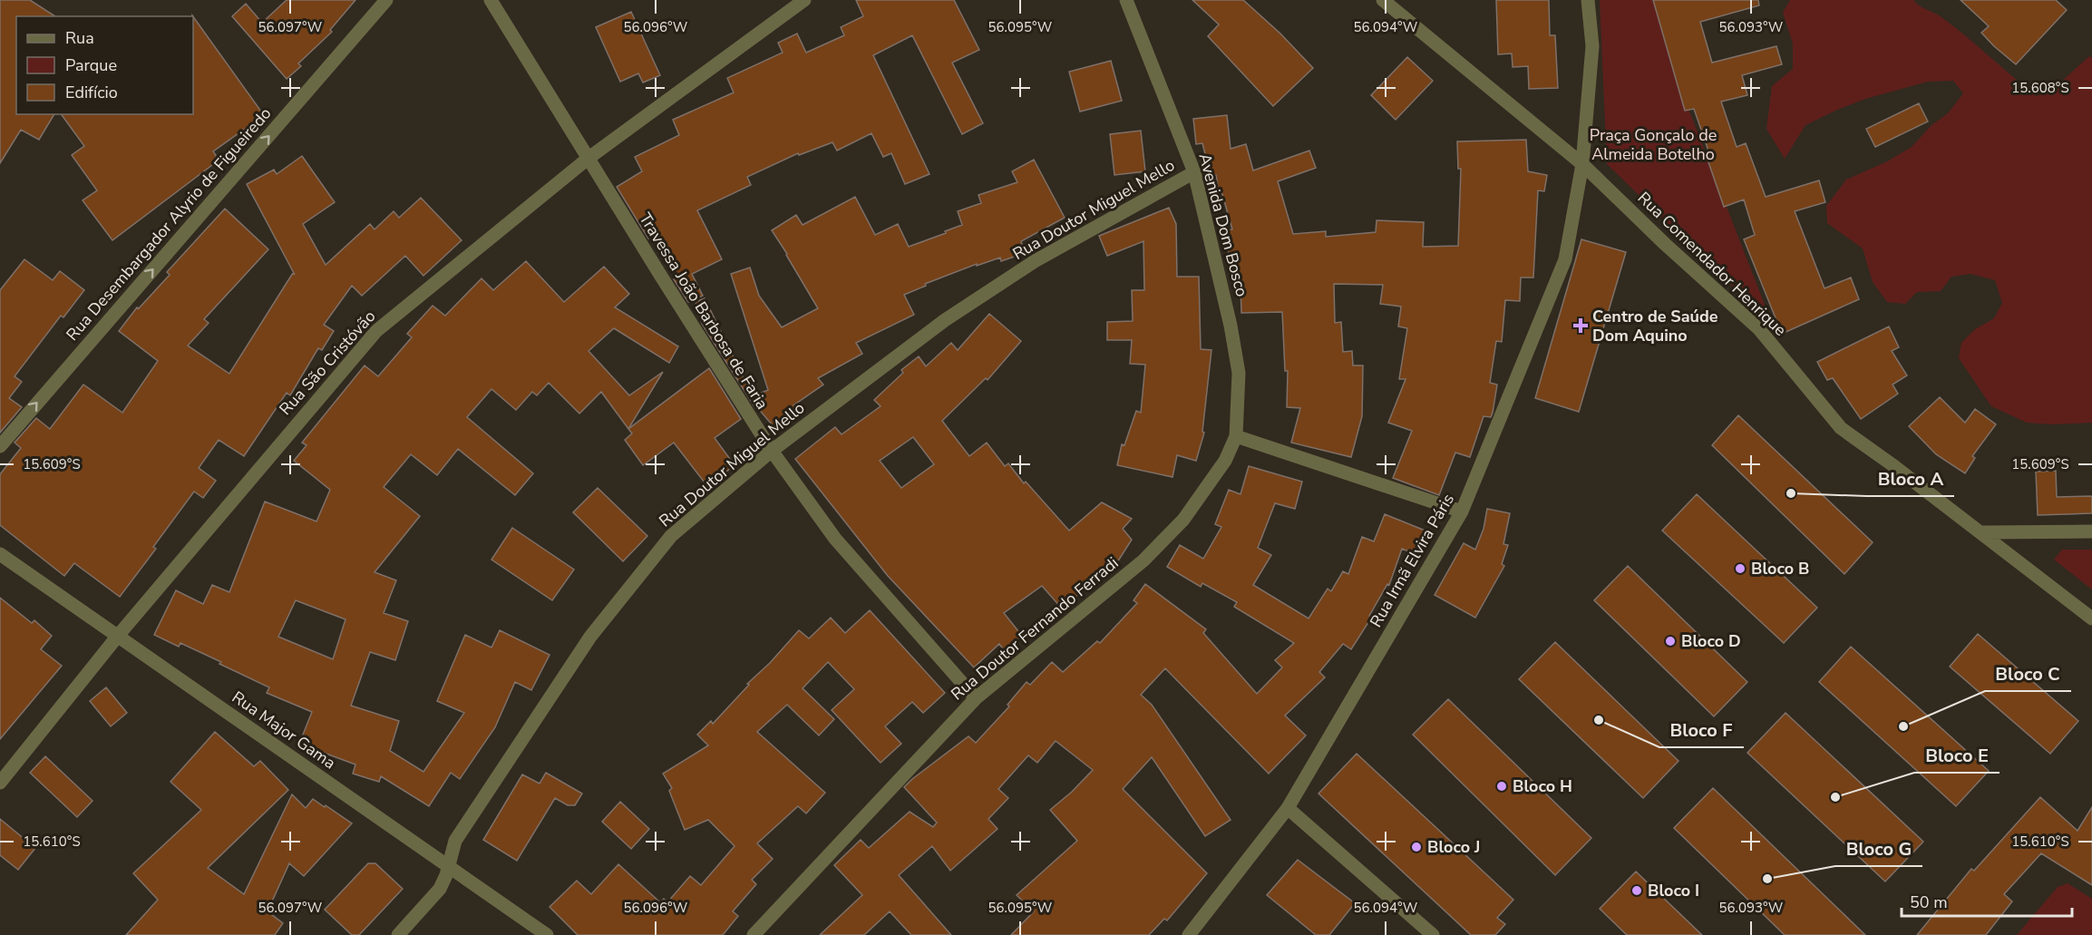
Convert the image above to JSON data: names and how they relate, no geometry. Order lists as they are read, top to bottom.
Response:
{
  "streets": {
    "street": [
      "Rua Doutor Miguel Mello",
      "Rua Desembargador Alyrio de Figueiredo",
      "Avenida Dom Bosco",
      "Rua Comendador Henrique",
      "Travessa João Barbosa de Faria",
      "Rua São Cristóvão",
      "Rua Irmã Elvira Páris",
      "Rua Doutor Fernando Ferradi",
      "Rua Major Gama"
    ]
  },
  "crossings": [
    ["Rua Doutor Miguel Mello", "Avenida Dom Bosco"],
    ["Rua Doutor Miguel Mello", "Travessa João Barbosa de Faria"],
    ["Rua Doutor Miguel Mello", "Rua Major Gama"],
    ["Avenida Dom Bosco", "Rua Doutor Fernando Ferradi"],
    ["Rua Comendador Henrique", "Rua Irmã Elvira Páris"],
    ["Travessa João Barbosa de Faria", "Rua São Cristóvão"],
    ["Travessa João Barbosa de Faria", "Rua Doutor Fernando Ferradi"],
    ["Rua São Cristóvão", "Rua Major Gama"]
  ],
  "one_way": ["Rua Desembargador Alyrio de Figueiredo"],
  "parks": ["Praça Gonçalo de Almeida Botelho"],
  "places": {
    "health": ["Centro de Saúde Dom Aquino"],
    "other": [
      "Bloco A",
      "Bloco B",
      "Bloco D",
      "Bloco F",
      "Bloco C",
      "Bloco H",
      "Bloco E",
      "Bloco J",
      "Bloco G",
      "Bloco I"
    ]
  },
  "legend": ["Rua", "Parque", "Edifício"],
  "scale_bar": "50 m",
  "coordinates": [
    "56.097°W",
    "56.096°W",
    "56.095°W",
    "56.094°W",
    "56.093°W",
    "15.608°S",
    "15.609°S",
    "15.610°S"
  ]
}
